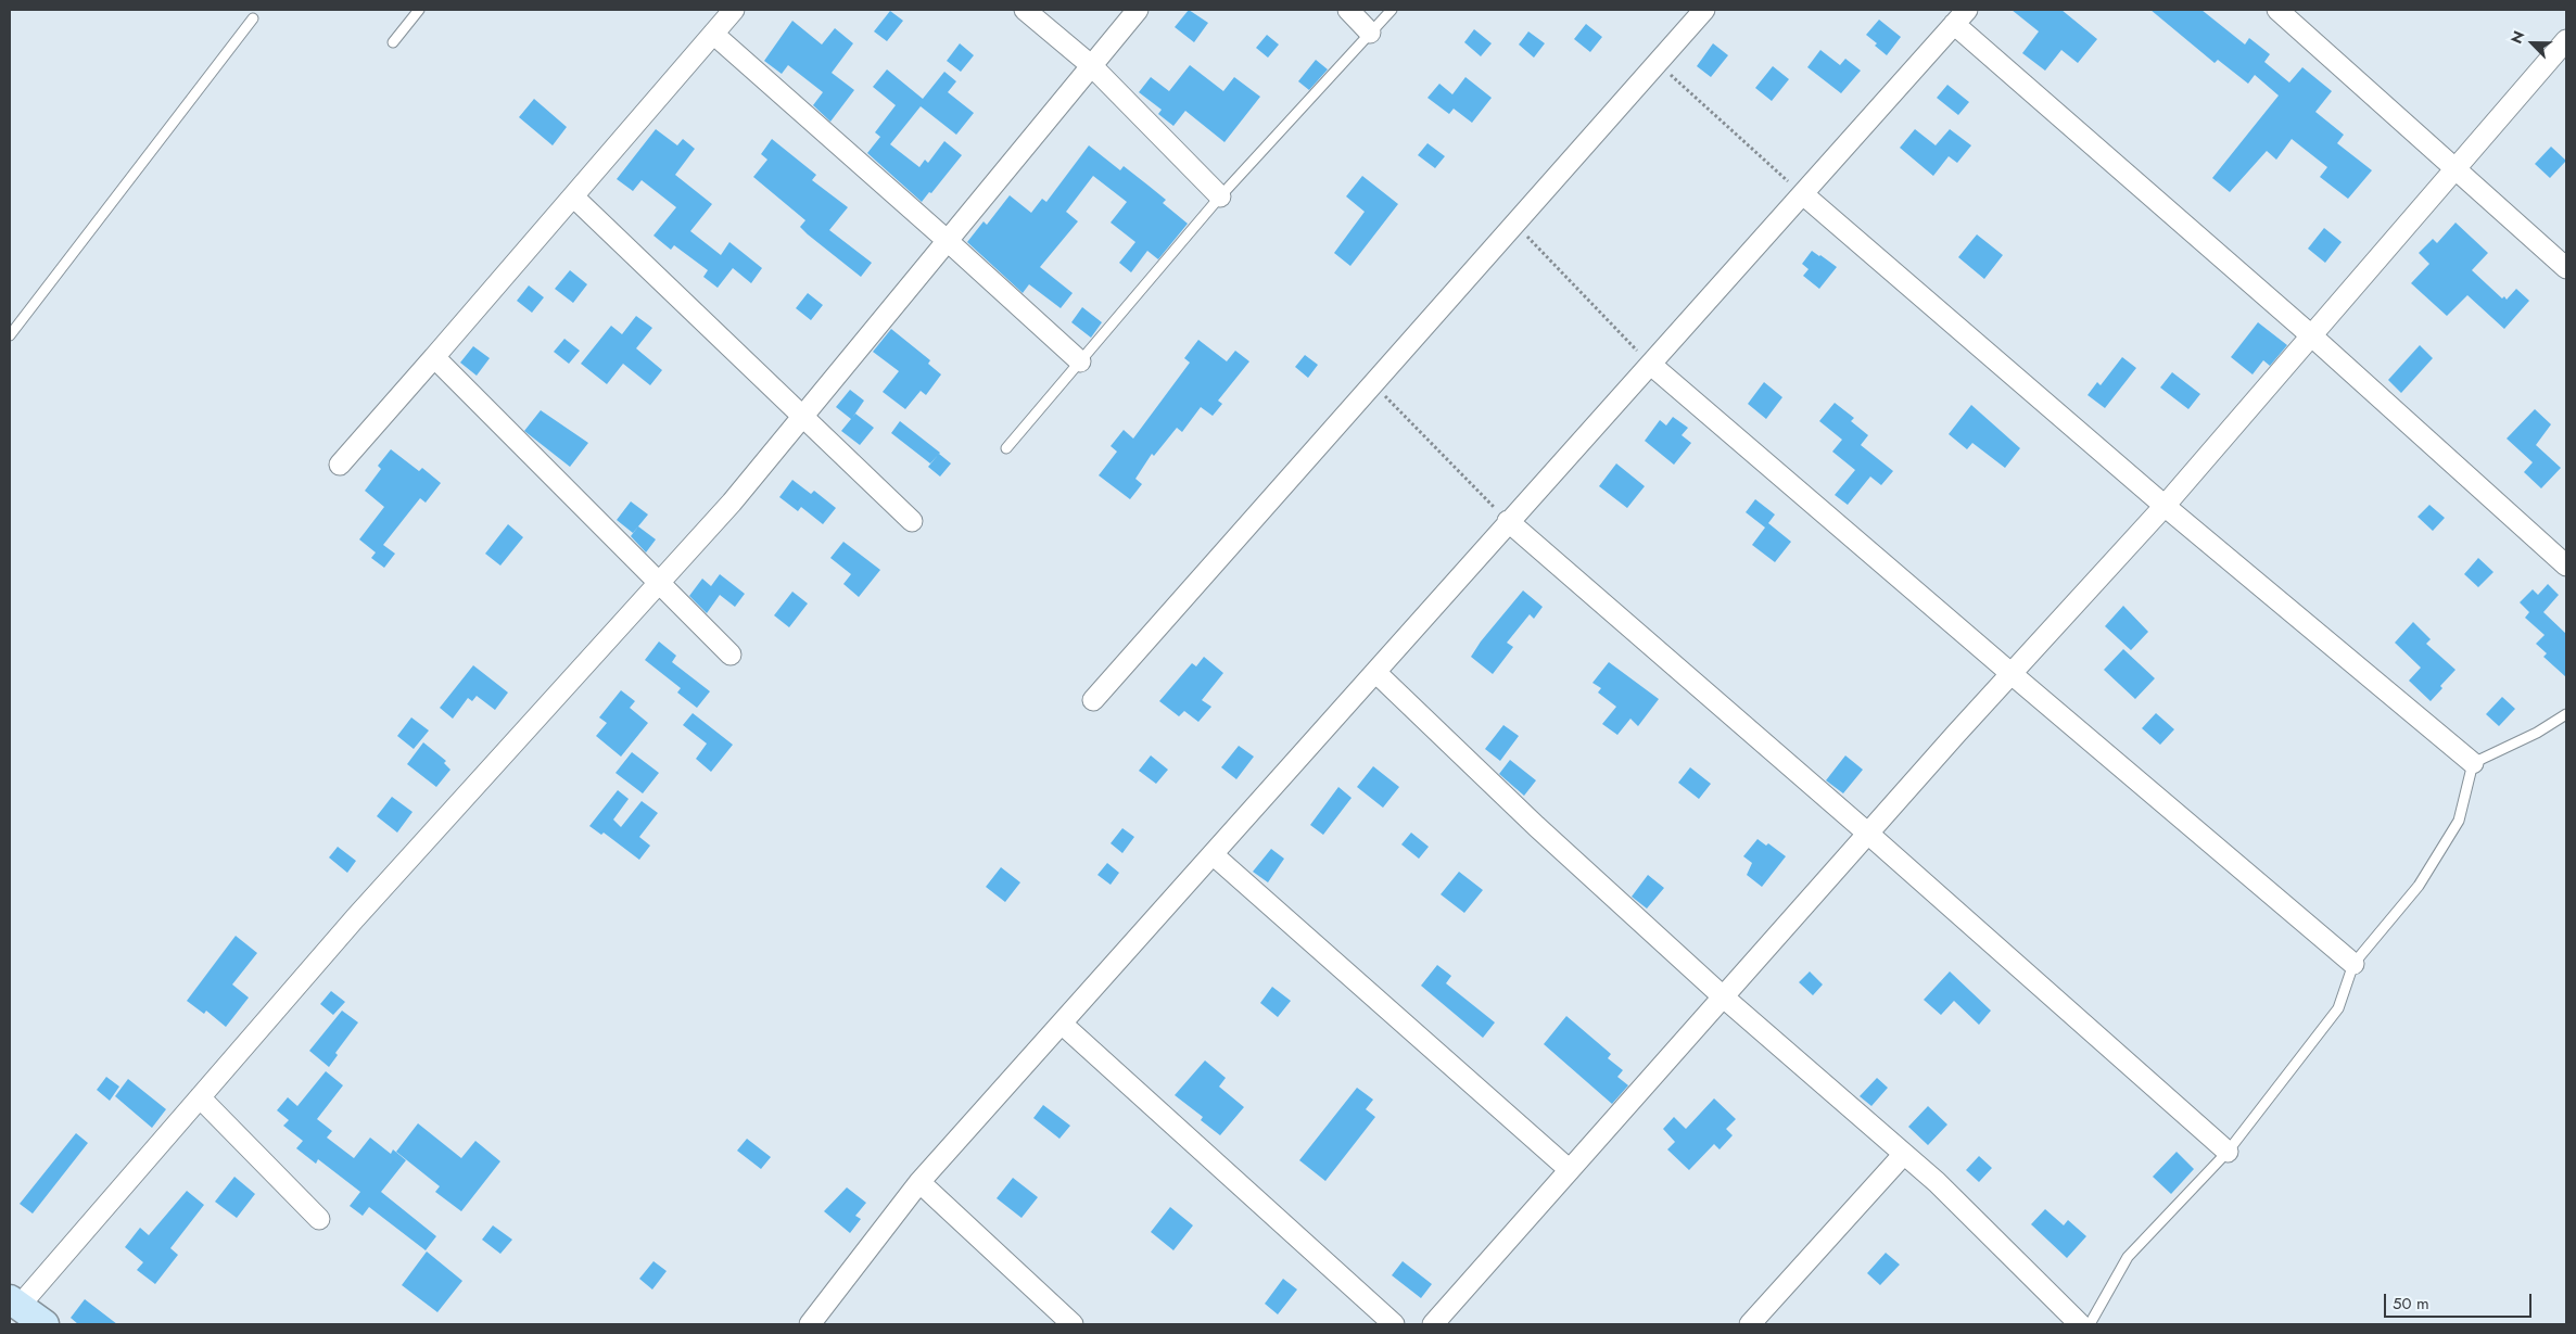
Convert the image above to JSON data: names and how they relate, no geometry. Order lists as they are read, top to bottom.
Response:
{
  "scale_bar": "50 m",
  "north": "top left"
}
